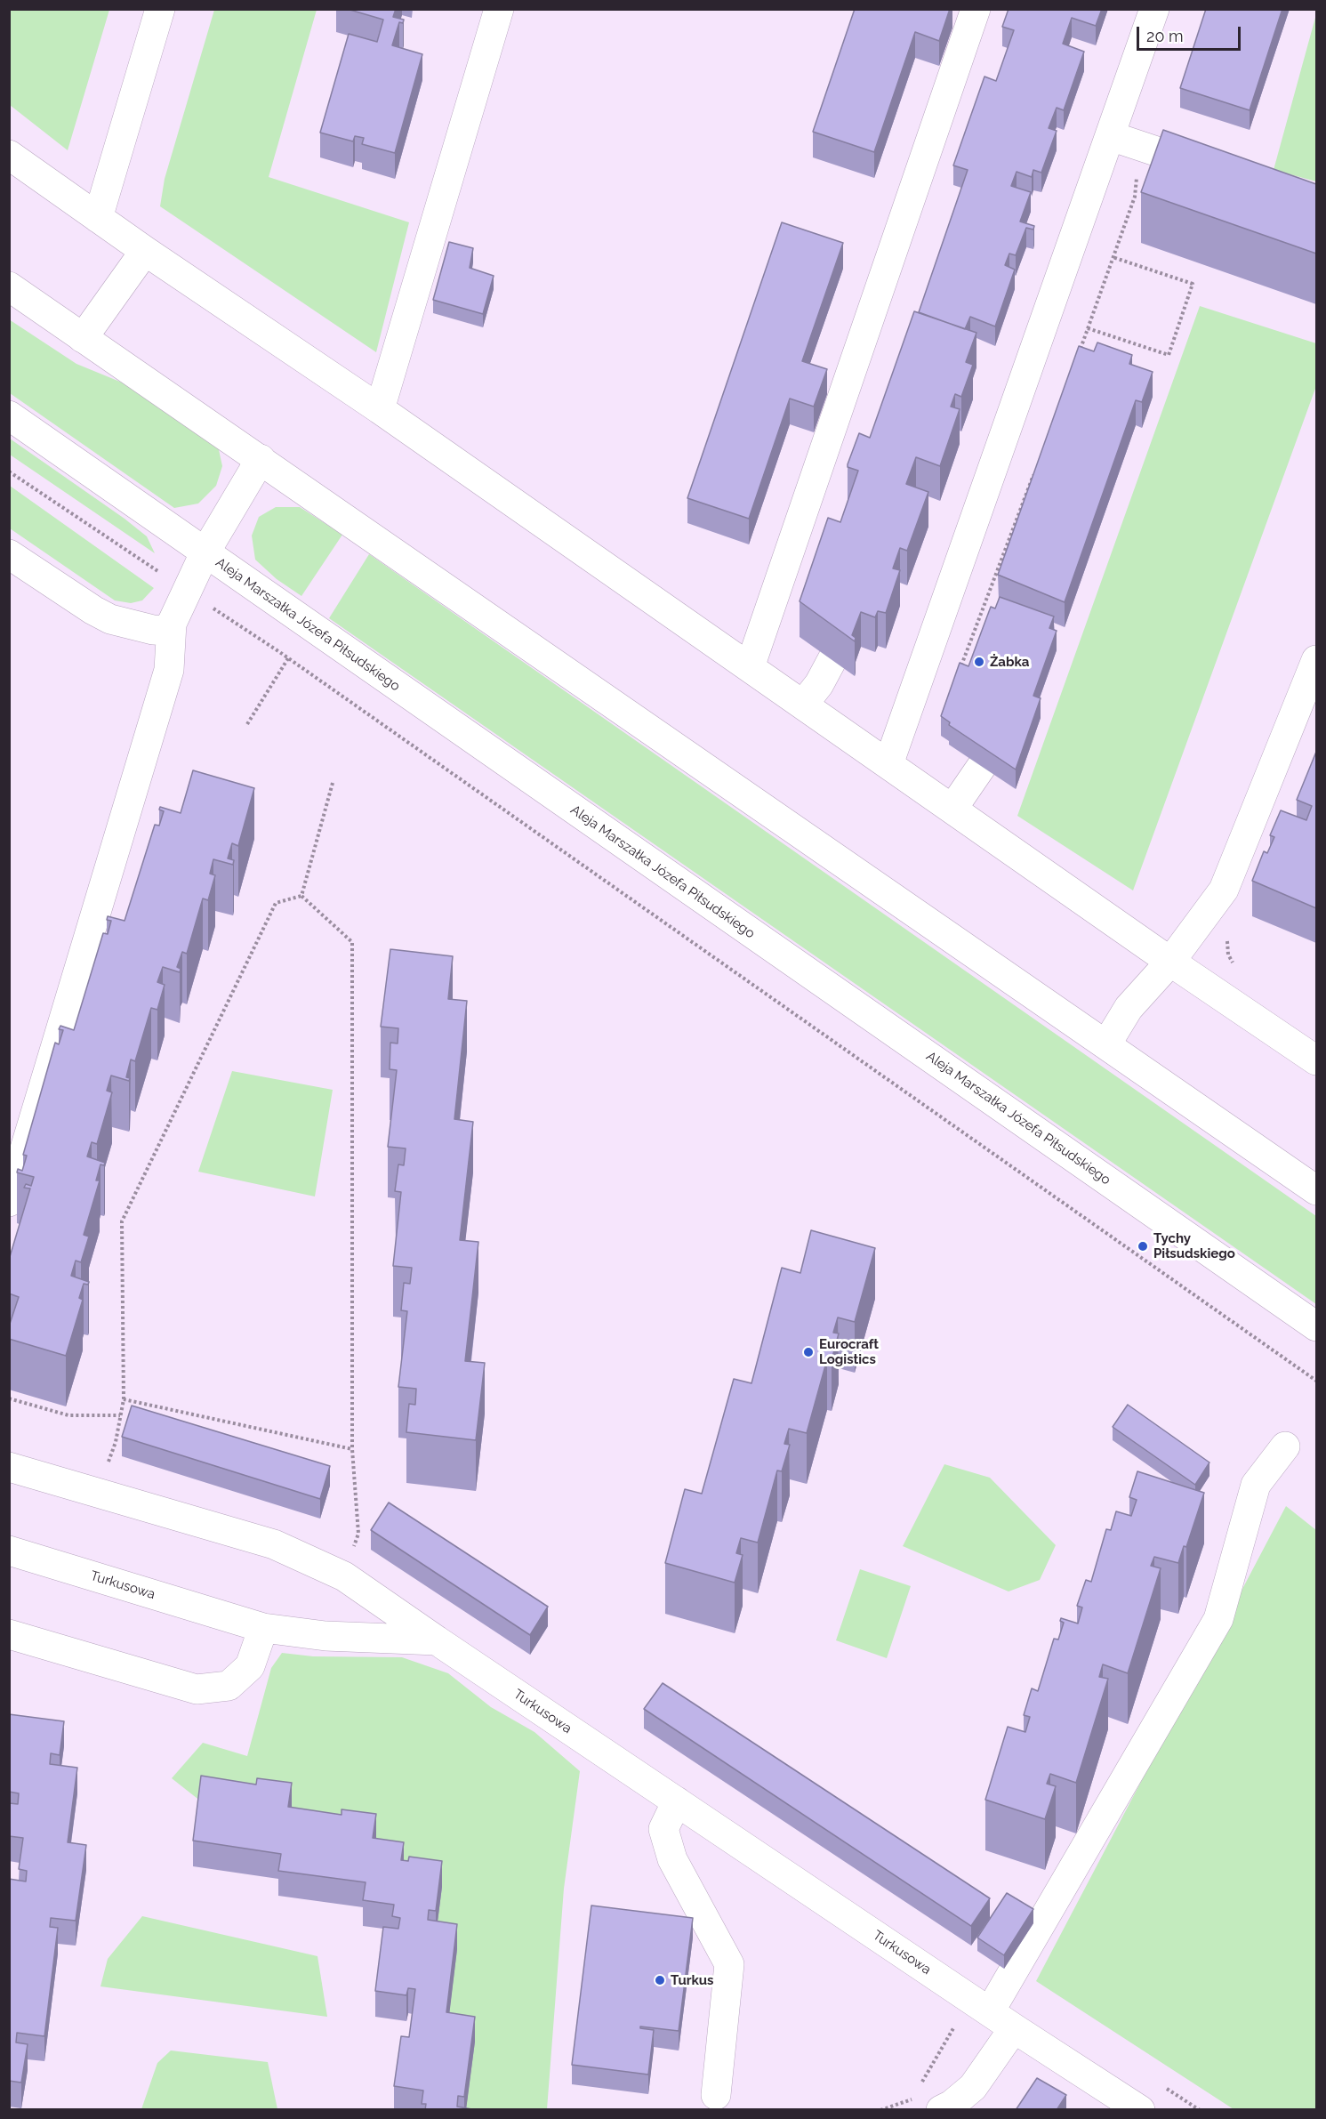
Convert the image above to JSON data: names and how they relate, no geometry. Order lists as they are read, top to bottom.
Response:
{
  "streets": {
    "main road": ["Aleja Marszałka Józefa Piłsudskiego", "Turkusowa"]
  },
  "places": [
    "Żabka",
    "Tychy Piłsudskiego",
    "Eurocraft Logistics",
    "Turkus"
  ],
  "scale_bar": "20 m"
}
